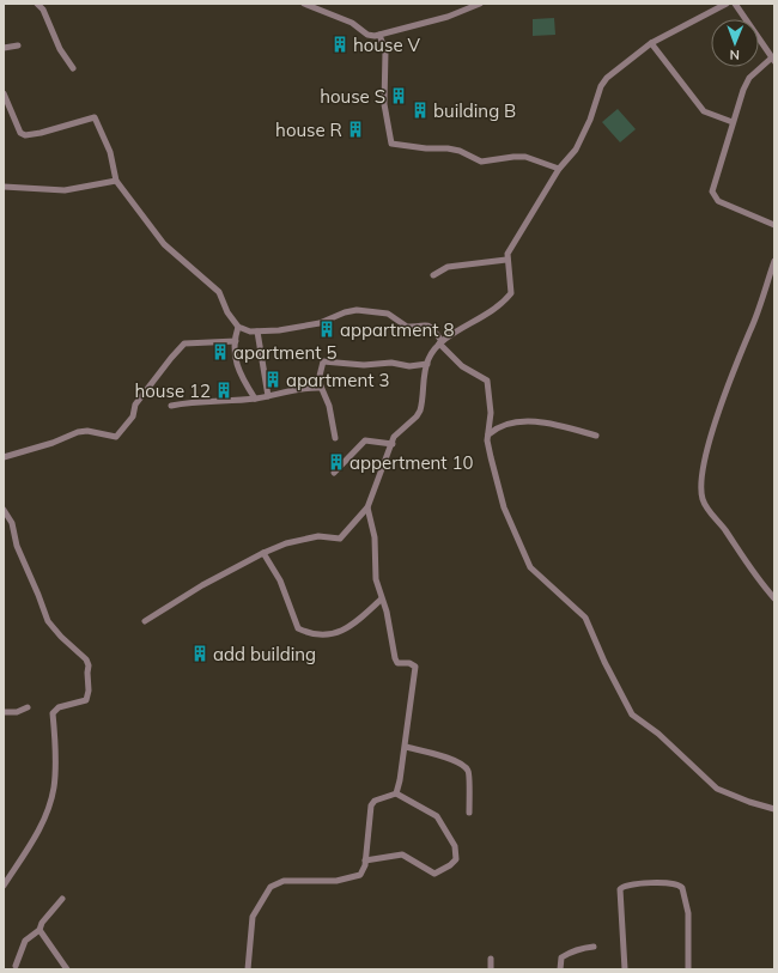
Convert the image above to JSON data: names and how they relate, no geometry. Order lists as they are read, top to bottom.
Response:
{
  "places": {
    "building": [
      "house V",
      "house S",
      "building B",
      "house R",
      "appartment 8",
      "apartment 5",
      "apartment 3",
      "house 12",
      "appertment 10",
      "add building"
    ]
  },
  "north": "bottom"
}
